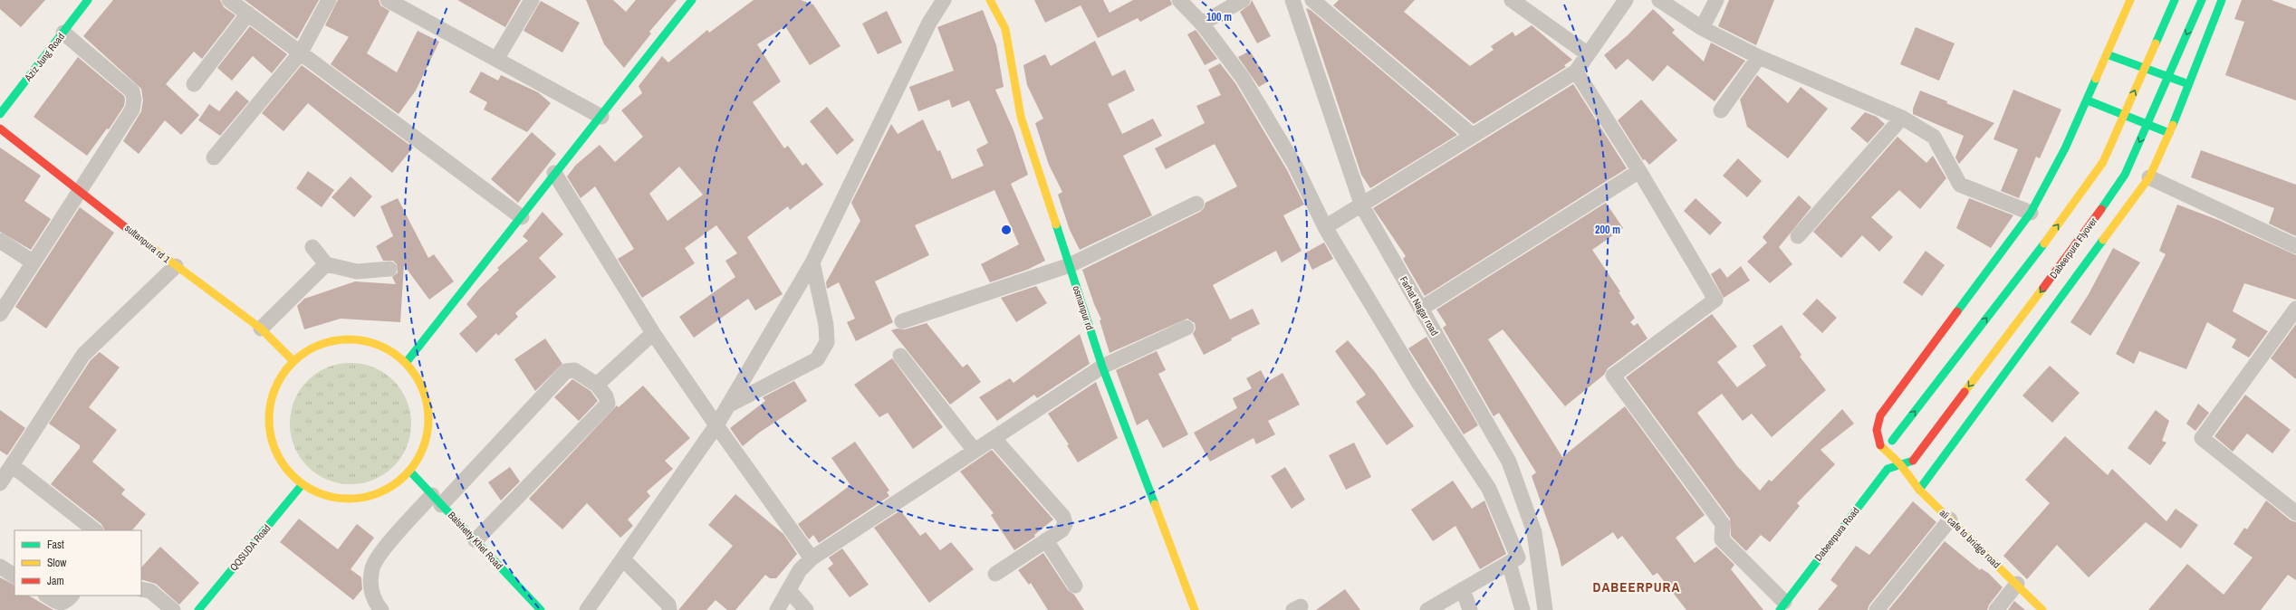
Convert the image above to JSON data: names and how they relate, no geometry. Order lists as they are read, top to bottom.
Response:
{
  "streets": {
    "street": [
      "Aziz Jung Road",
      "sultanpura rd 1",
      "Dabeerpura Flyover",
      "Farhat Nagar road",
      "osmanpur rd",
      "Dabeerpura Road",
      "ali cafe to bridge road",
      "Balshetty Khet Road",
      "QQSUDA Road"
    ]
  },
  "crossings": [
    ["Dabeerpura Flyover", "ali cafe to bridge road"]
  ],
  "districts": ["DABEERPURA"],
  "legend": ["Fast", "Slow", "Jam"],
  "rings": ["100 m", "200 m"]
}
